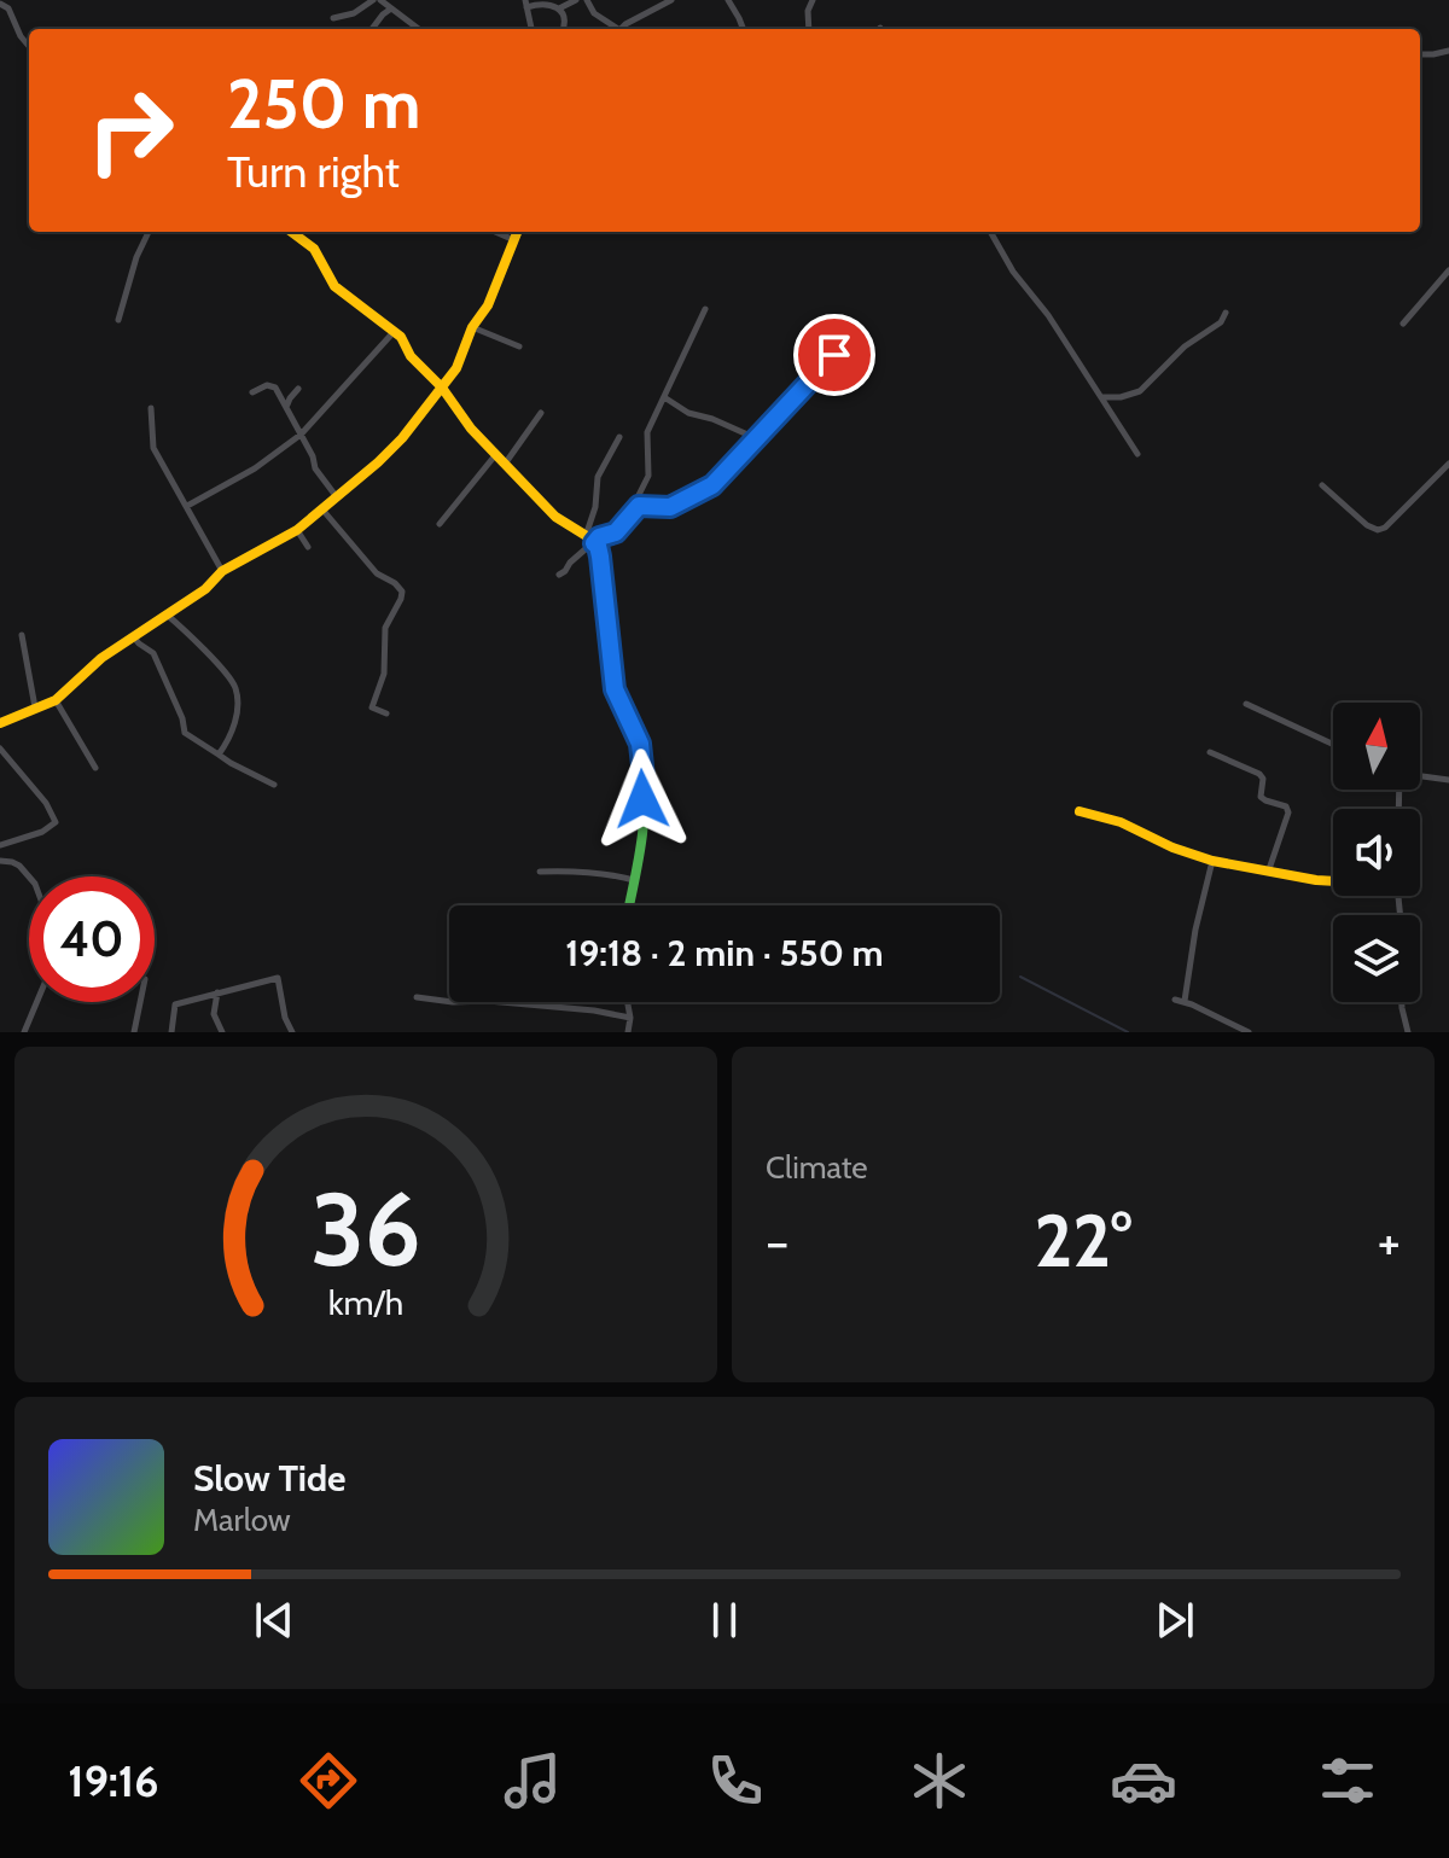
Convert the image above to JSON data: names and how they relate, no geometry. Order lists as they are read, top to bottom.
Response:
{
  "north": "top",
  "page": {
    "turn": ["250 m", "Turn right"],
    "limit": "40",
    "trip": "19:18 · 2 min · 550 m",
    "tile": "Climate",
    "heat": ["−", "22°", "+"],
    "song": ["Slow Tide", "Marlow"],
    "tabs": "19:16",
    "gauge": ["36", "km/h"]
  }
}
